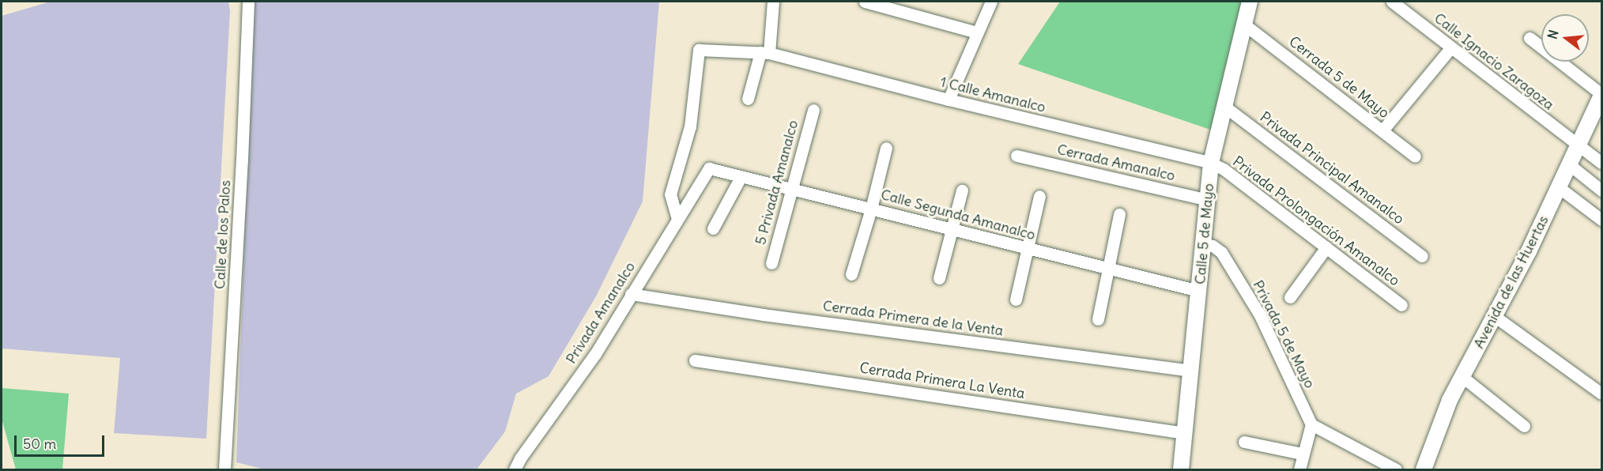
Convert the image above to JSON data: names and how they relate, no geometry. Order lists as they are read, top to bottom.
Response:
{
  "streets": {
    "street": [
      "Calle Ignacio Zaragoza",
      "Cerrada 5 de Mayo",
      "1 Calle Amanalco",
      "Cerrada Amanalco",
      "Privada Principal Amanalco",
      "5 Privada Amanalco",
      "Calle Segunda Amanalco",
      "Privada Prolongación Amanalco",
      "Calle 5 de Mayo",
      "Calle de los Palos",
      "Avenida de las Huertas",
      "Privada Amanalco",
      "Cerrada Primera de la Venta",
      "Privada 5 de Mayo",
      "Cerrada Primera La Venta"
    ]
  },
  "crossings": [
    ["Calle Ignacio Zaragoza", "Avenida de las Huertas"],
    ["Cerrada 5 de Mayo", "Calle 5 de Mayo"],
    ["1 Calle Amanalco", "Privada Prolongación Amanalco"],
    ["1 Calle Amanalco", "Calle 5 de Mayo"],
    ["1 Calle Amanalco", "Privada Amanalco"],
    ["Cerrada Amanalco", "Calle 5 de Mayo"],
    ["Privada Principal Amanalco", "Calle 5 de Mayo"],
    ["5 Privada Amanalco", "Calle Segunda Amanalco"],
    ["Calle Segunda Amanalco", "Calle 5 de Mayo"],
    ["Calle Segunda Amanalco", "Privada Amanalco"],
    ["Privada Prolongación Amanalco", "Calle 5 de Mayo"],
    ["Calle 5 de Mayo", "Cerrada Primera de la Venta"],
    ["Calle 5 de Mayo", "Privada 5 de Mayo"],
    ["Calle 5 de Mayo", "Cerrada Primera La Venta"],
    ["Privada Amanalco", "Cerrada Primera de la Venta"]
  ],
  "scale_bar": "50 m",
  "north": "left"
}
